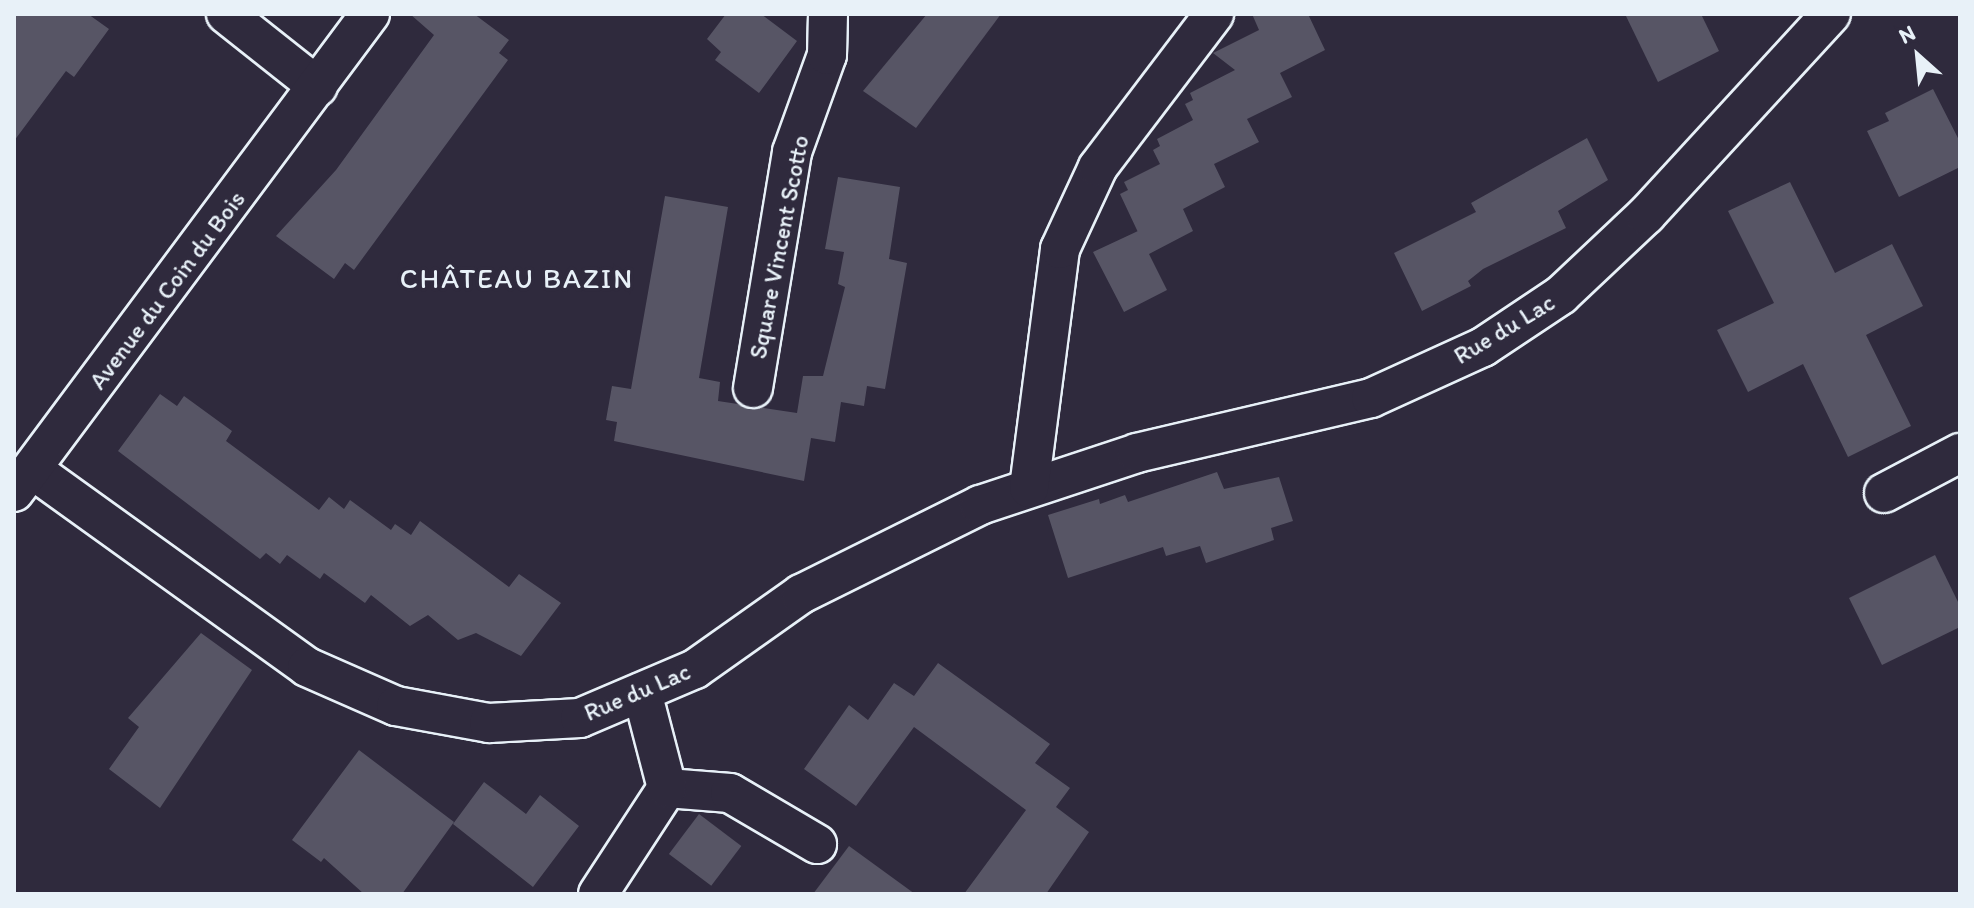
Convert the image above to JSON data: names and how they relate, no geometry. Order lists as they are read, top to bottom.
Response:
{
  "streets": {
    "street": ["Square Vincent Scotto", "Avenue du Coin du Bois", "Rue du Lac"]
  },
  "crossings": [
    ["Avenue du Coin du Bois", "Rue du Lac"]
  ],
  "districts": ["CHÂTEAU BAZIN"],
  "north": "top left"
}
